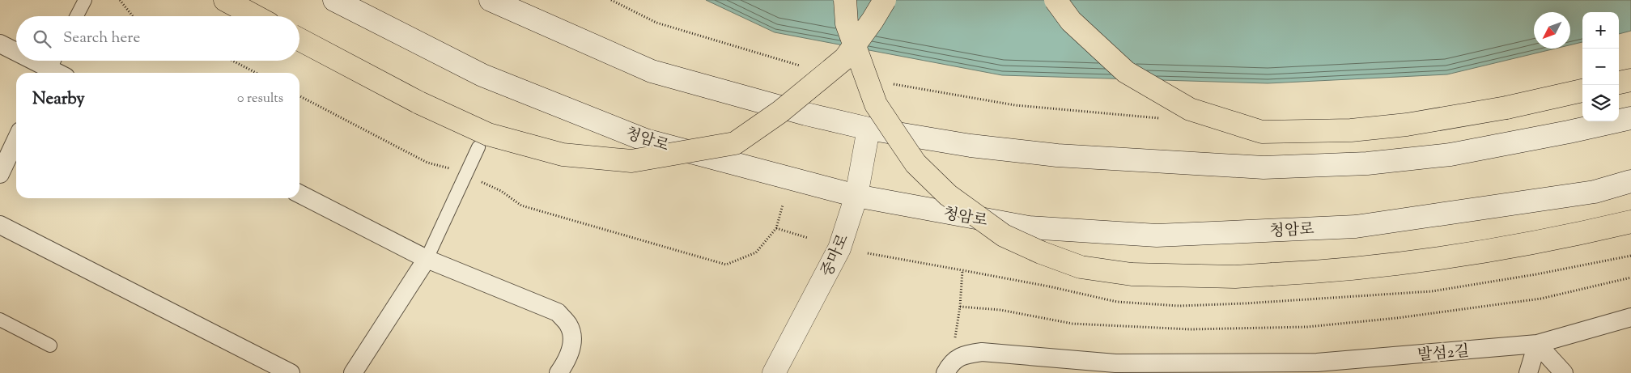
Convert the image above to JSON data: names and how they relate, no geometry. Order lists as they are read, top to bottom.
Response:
{
  "streets": {
    "main road": ["청암로", "중마로"],
    "street": ["발섬2길"]
  },
  "crossings": [
    ["청암로", "중마로"]
  ],
  "north": "bottom left",
  "page": {
    "map_buttons": ["+", "−"],
    "search": "Search here",
    "heading": ["Nearby", "0 results"]
  }
}
